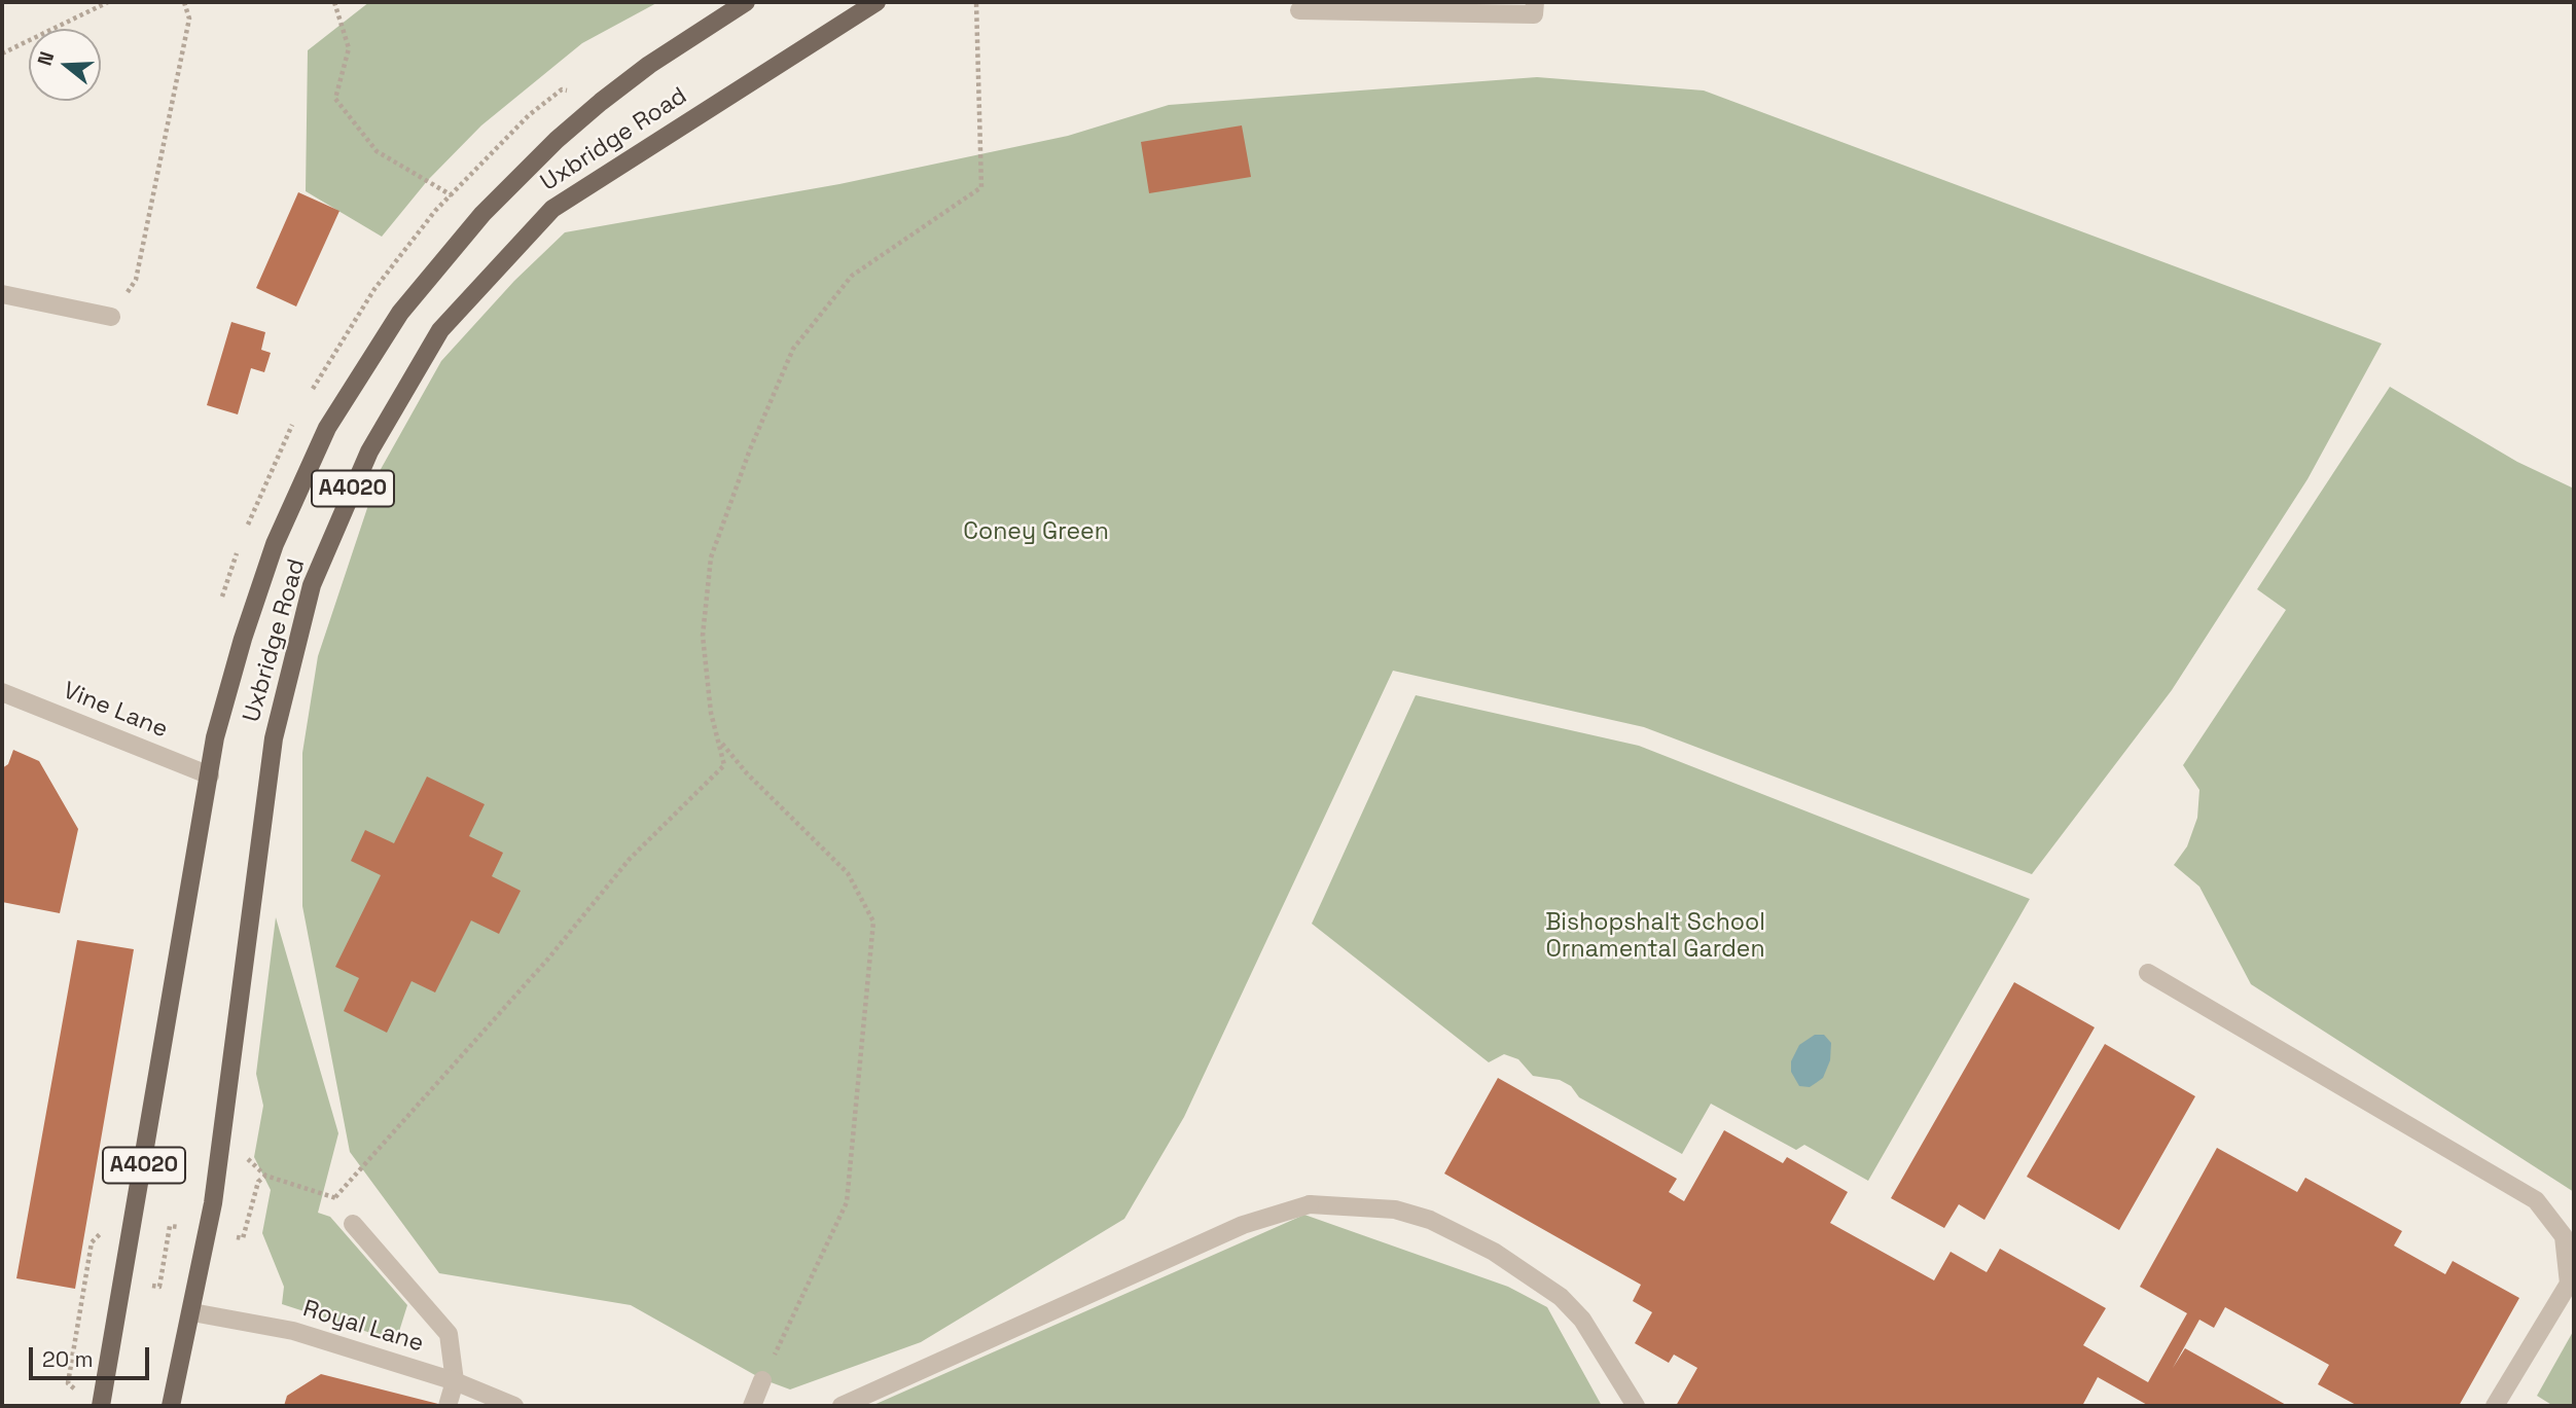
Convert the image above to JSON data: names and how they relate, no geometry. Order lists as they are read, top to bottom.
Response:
{
  "streets": {
    "main road": ["Uxbridge Road", "A4020"],
    "street": ["Vine Lane", "Royal Lane"]
  },
  "crossings": [
    ["Uxbridge Road", "Vine Lane"],
    ["Uxbridge Road", "Royal Lane"]
  ],
  "parks": ["Coney Green", "Bishopshalt School Ornamental Garden"],
  "scale_bar": "20 m",
  "north": "left"
}
